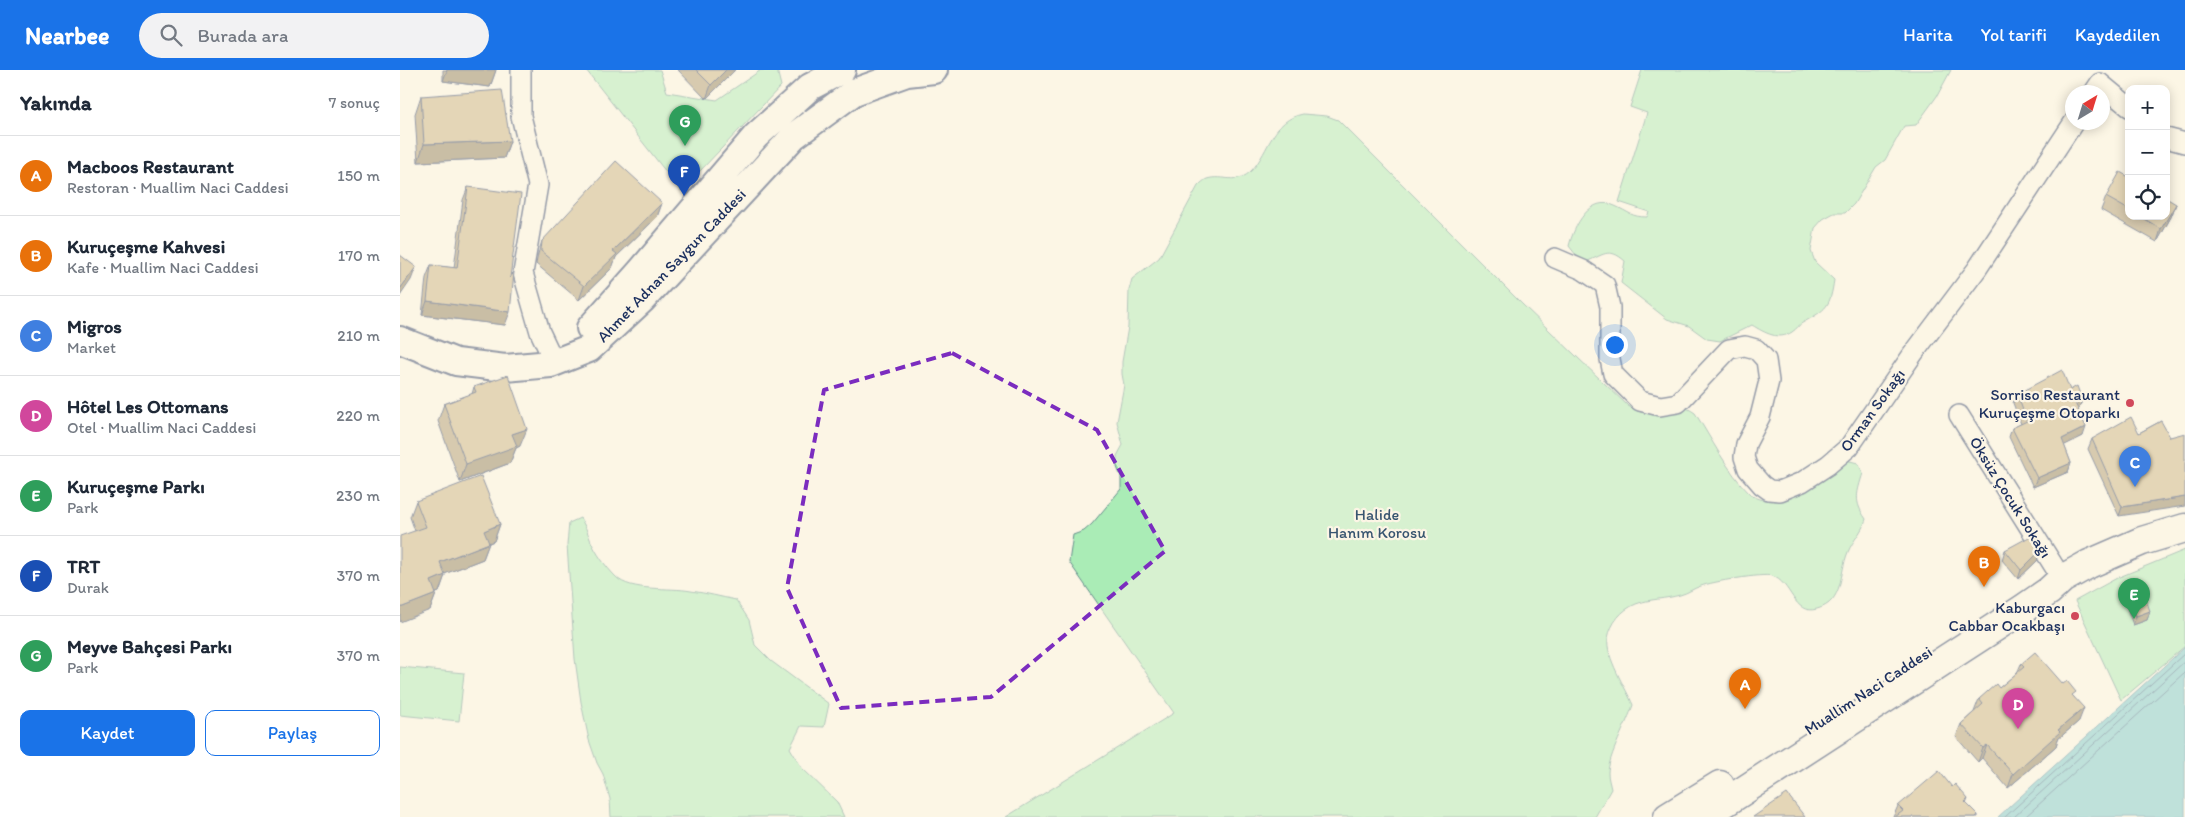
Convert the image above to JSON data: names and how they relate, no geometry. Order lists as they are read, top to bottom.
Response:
{
  "streets": {
    "main road": ["Ahmet Adnan Saygun Caddesi", "Muallim Naci Caddesi"],
    "street": ["Orman Sokağı", "Öksüz Çocuk Sokağı"]
  },
  "crossings": [
    ["Öksüz Çocuk Sokağı", "Muallim Naci Caddesi"]
  ],
  "parks": ["Halide Hanım Korosu"],
  "places": ["Sorriso Restaurant Kuruçeşme Otoparkı", "Kaburgacı Cabbar Ocakbaşı"],
  "north": "top right",
  "page": {
    "header": "Nearbee",
    "search": "Burada ara",
    "nav": ["Harita", "Yol tarifi", "Kaydedilen"],
    "heading": ["Yakında", "7 sonuç"],
    "map_buttons": ["+", "−"],
    "pins": [
      "G",
      "F",
      "C",
      "B",
      "E",
      "A",
      "D"
    ],
    "list": [
      {
        "mark": "A",
        "name": "Macboos Restaurant",
        "note": "Restoran · Muallim Naci Caddesi",
        "value": "150 m"
      },
      {
        "mark": "B",
        "name": "Kuruçeşme Kahvesi",
        "note": "Kafe · Muallim Naci Caddesi",
        "value": "170 m"
      },
      {
        "mark": "C",
        "name": "Migros",
        "note": "Market",
        "value": "210 m"
      },
      {
        "mark": "D",
        "name": "Hôtel Les Ottomans",
        "note": "Otel · Muallim Naci Caddesi",
        "value": "220 m"
      },
      {
        "mark": "E",
        "name": "Kuruçeşme Parkı",
        "note": "Park",
        "value": "230 m"
      },
      {
        "mark": "F",
        "name": "TRT",
        "note": "Durak",
        "value": "370 m"
      },
      {
        "mark": "G",
        "name": "Meyve Bahçesi Parkı",
        "note": "Park",
        "value": "370 m"
      }
    ],
    "buttons": ["Kaydet", "Paylaş"]
  }
}
